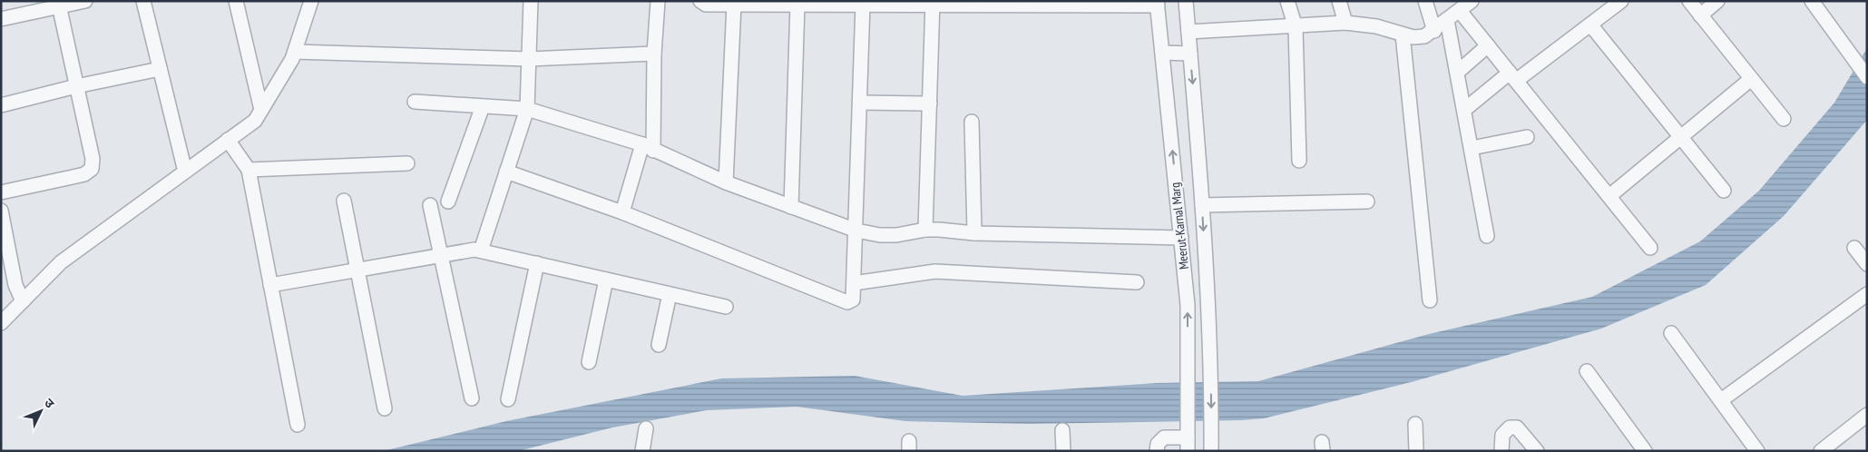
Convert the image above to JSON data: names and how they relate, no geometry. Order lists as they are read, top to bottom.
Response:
{
  "streets": {
    "street": ["Meerut-Karnal Marg"]
  },
  "north": "top right"
}
